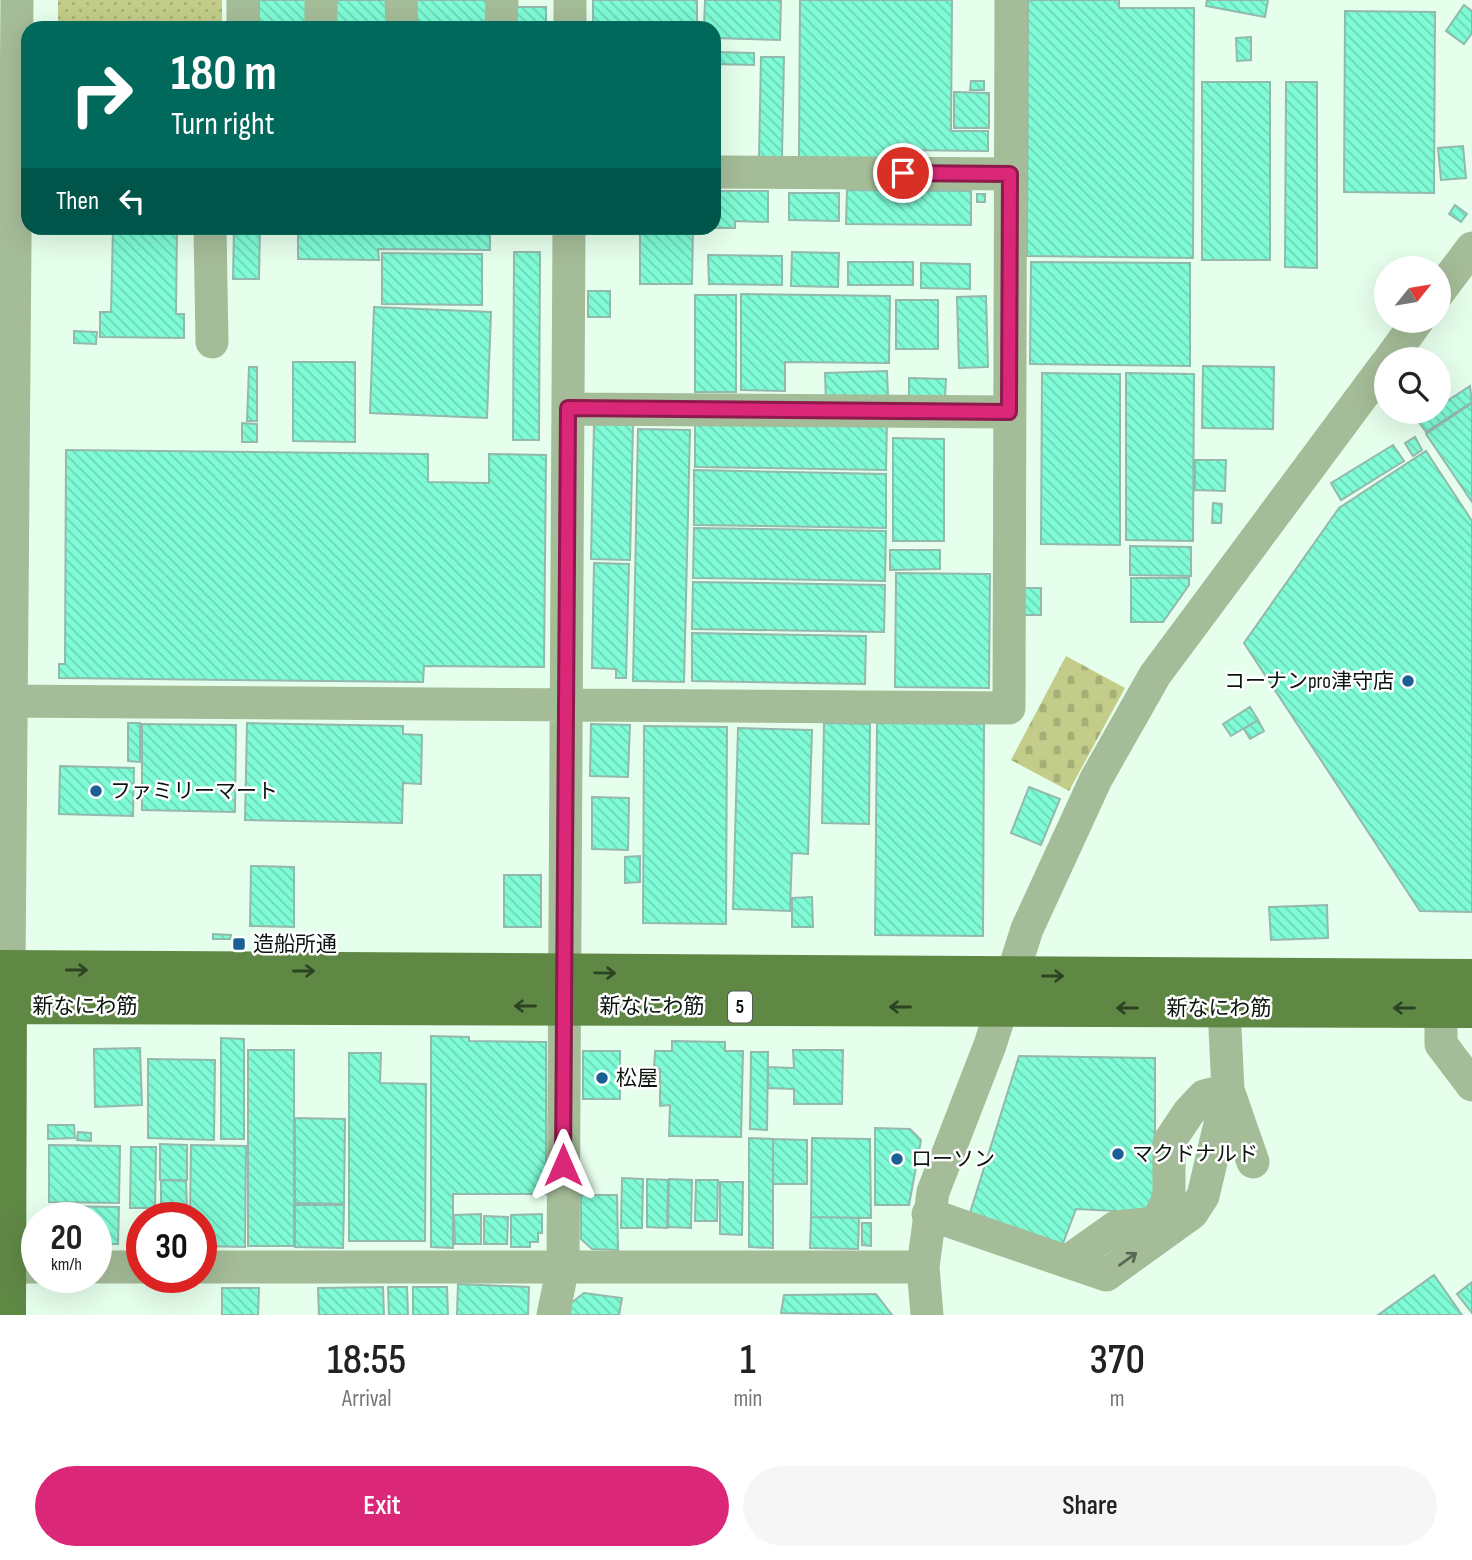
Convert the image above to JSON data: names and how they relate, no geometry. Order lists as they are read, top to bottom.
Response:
{
  "streets": {
    "main road": ["新なにわ筋", "5"]
  },
  "places": {
    "other": [
      "コーナンpro津守店",
      "ファミリーマート",
      "松屋",
      "マクドナルド",
      "ローソン"
    ],
    "transit": ["造船所通"]
  },
  "north": "top right",
  "page": {
    "turn": ["180 m", "Turn right"],
    "then": "Then",
    "speed": "20 km/h",
    "limit": "30",
    "eta": [
      "18:55",
      "Arrival",
      "1",
      "min",
      "370",
      "m"
    ],
    "buttons": ["Exit", "Share"]
  }
}
